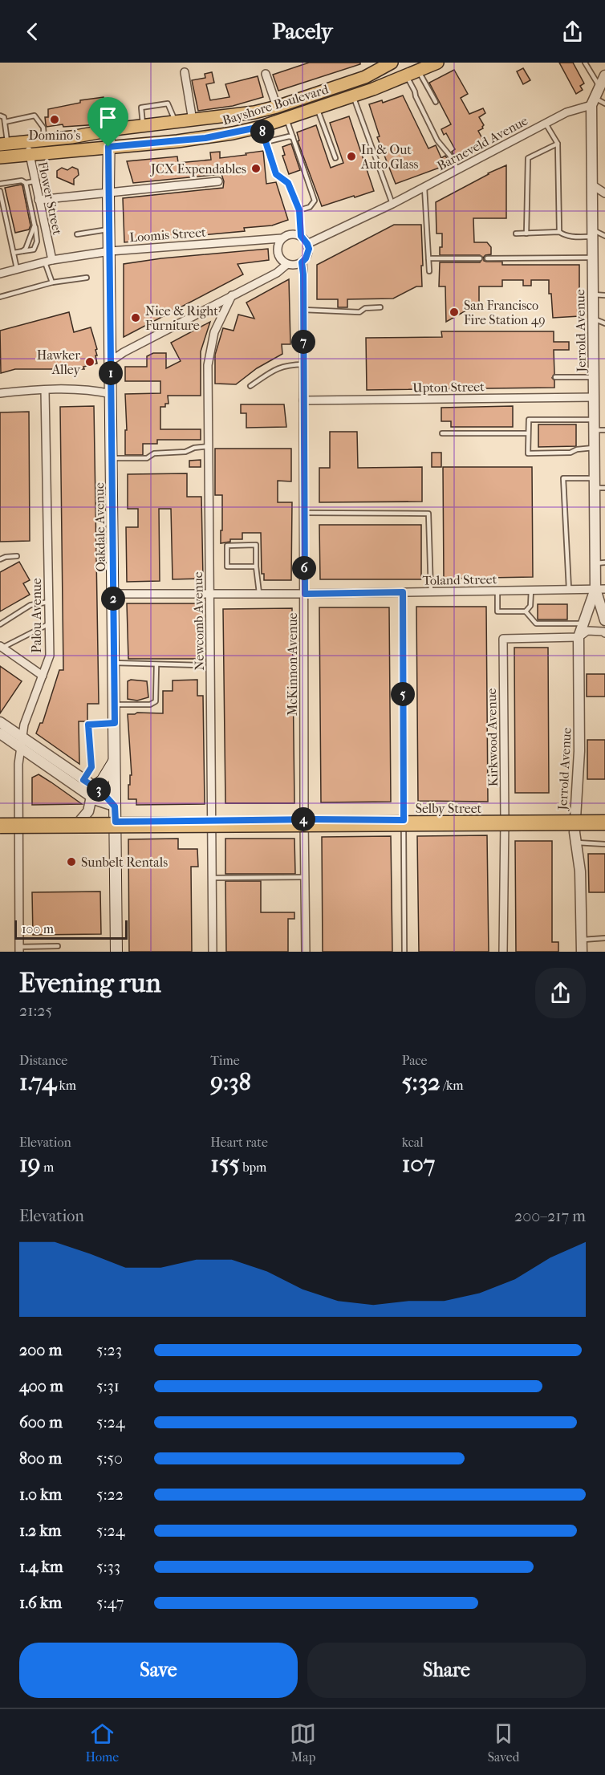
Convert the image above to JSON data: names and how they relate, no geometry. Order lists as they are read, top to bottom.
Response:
{
  "streets": {
    "main road": ["Bayshore Boulevard", "Oakdale Avenue"],
    "street": [
      "Barneveld Avenue",
      "Flower Street",
      "Loomis Street",
      "Jerrold Avenue",
      "Upton Street",
      "Toland Street",
      "Palou Avenue",
      "Newcomb Avenue",
      "McKinnon Avenue",
      "Kirkwood Avenue",
      "Selby Street"
    ]
  },
  "crossings": [
    ["Bayshore Boulevard", "Flower Street"],
    ["Bayshore Boulevard", "Oakdale Avenue"],
    ["Barneveld Avenue", "Loomis Street"],
    ["Barneveld Avenue", "Jerrold Avenue"],
    ["Barneveld Avenue", "McKinnon Avenue"],
    ["Flower Street", "Loomis Street"],
    ["Loomis Street", "Oakdale Avenue"],
    ["Loomis Street", "McKinnon Avenue"],
    ["Jerrold Avenue", "Upton Street"],
    ["Jerrold Avenue", "Toland Street"],
    ["Jerrold Avenue", "Kirkwood Avenue"],
    ["Upton Street", "McKinnon Avenue"],
    ["Oakdale Avenue", "Toland Street"],
    ["Oakdale Avenue", "Selby Street"],
    ["Toland Street", "Newcomb Avenue"],
    ["Toland Street", "McKinnon Avenue"],
    ["Palou Avenue", "Selby Street"],
    ["Newcomb Avenue", "Selby Street"],
    ["McKinnon Avenue", "Selby Street"]
  ],
  "places": [
    "Domino's",
    "In & Out Auto Glass",
    "JCX Expendables",
    "San Francisco Fire Station 49",
    "Nice & Right Furniture",
    "Hawker Alley",
    "Sunbelt Rentals"
  ],
  "scale_bar": "100 m",
  "page": {
    "header": "Pacely",
    "pins": [
      "8",
      "7",
      "1",
      "6",
      "2",
      "5",
      "3",
      "4"
    ],
    "scale": "100 m",
    "heading": ["Evening run", "21:25"],
    "stats": [
      ["Distance", "1.74 km"],
      ["Time", "9:38"],
      ["Pace", "5:32 /km"],
      ["Elevation", "19 m"],
      ["Heart rate", "155 bpm"],
      ["kcal", "107"]
    ],
    "chart": ["Elevation", "200–217 m"],
    "list": [
      {
        "name": "200 m",
        "note": "5:23"
      },
      {
        "name": "400 m",
        "note": "5:31"
      },
      {
        "name": "600 m",
        "note": "5:24"
      },
      {
        "name": "800 m",
        "note": "5:50"
      },
      {
        "name": "1.0 km",
        "note": "5:22"
      },
      {
        "name": "1.2 km",
        "note": "5:24"
      },
      {
        "name": "1.4 km",
        "note": "5:33"
      },
      {
        "name": "1.6 km",
        "note": "5:47"
      }
    ],
    "buttons": ["Save", "Share"],
    "tabs": ["Home", "Map", "Saved"]
  }
}
